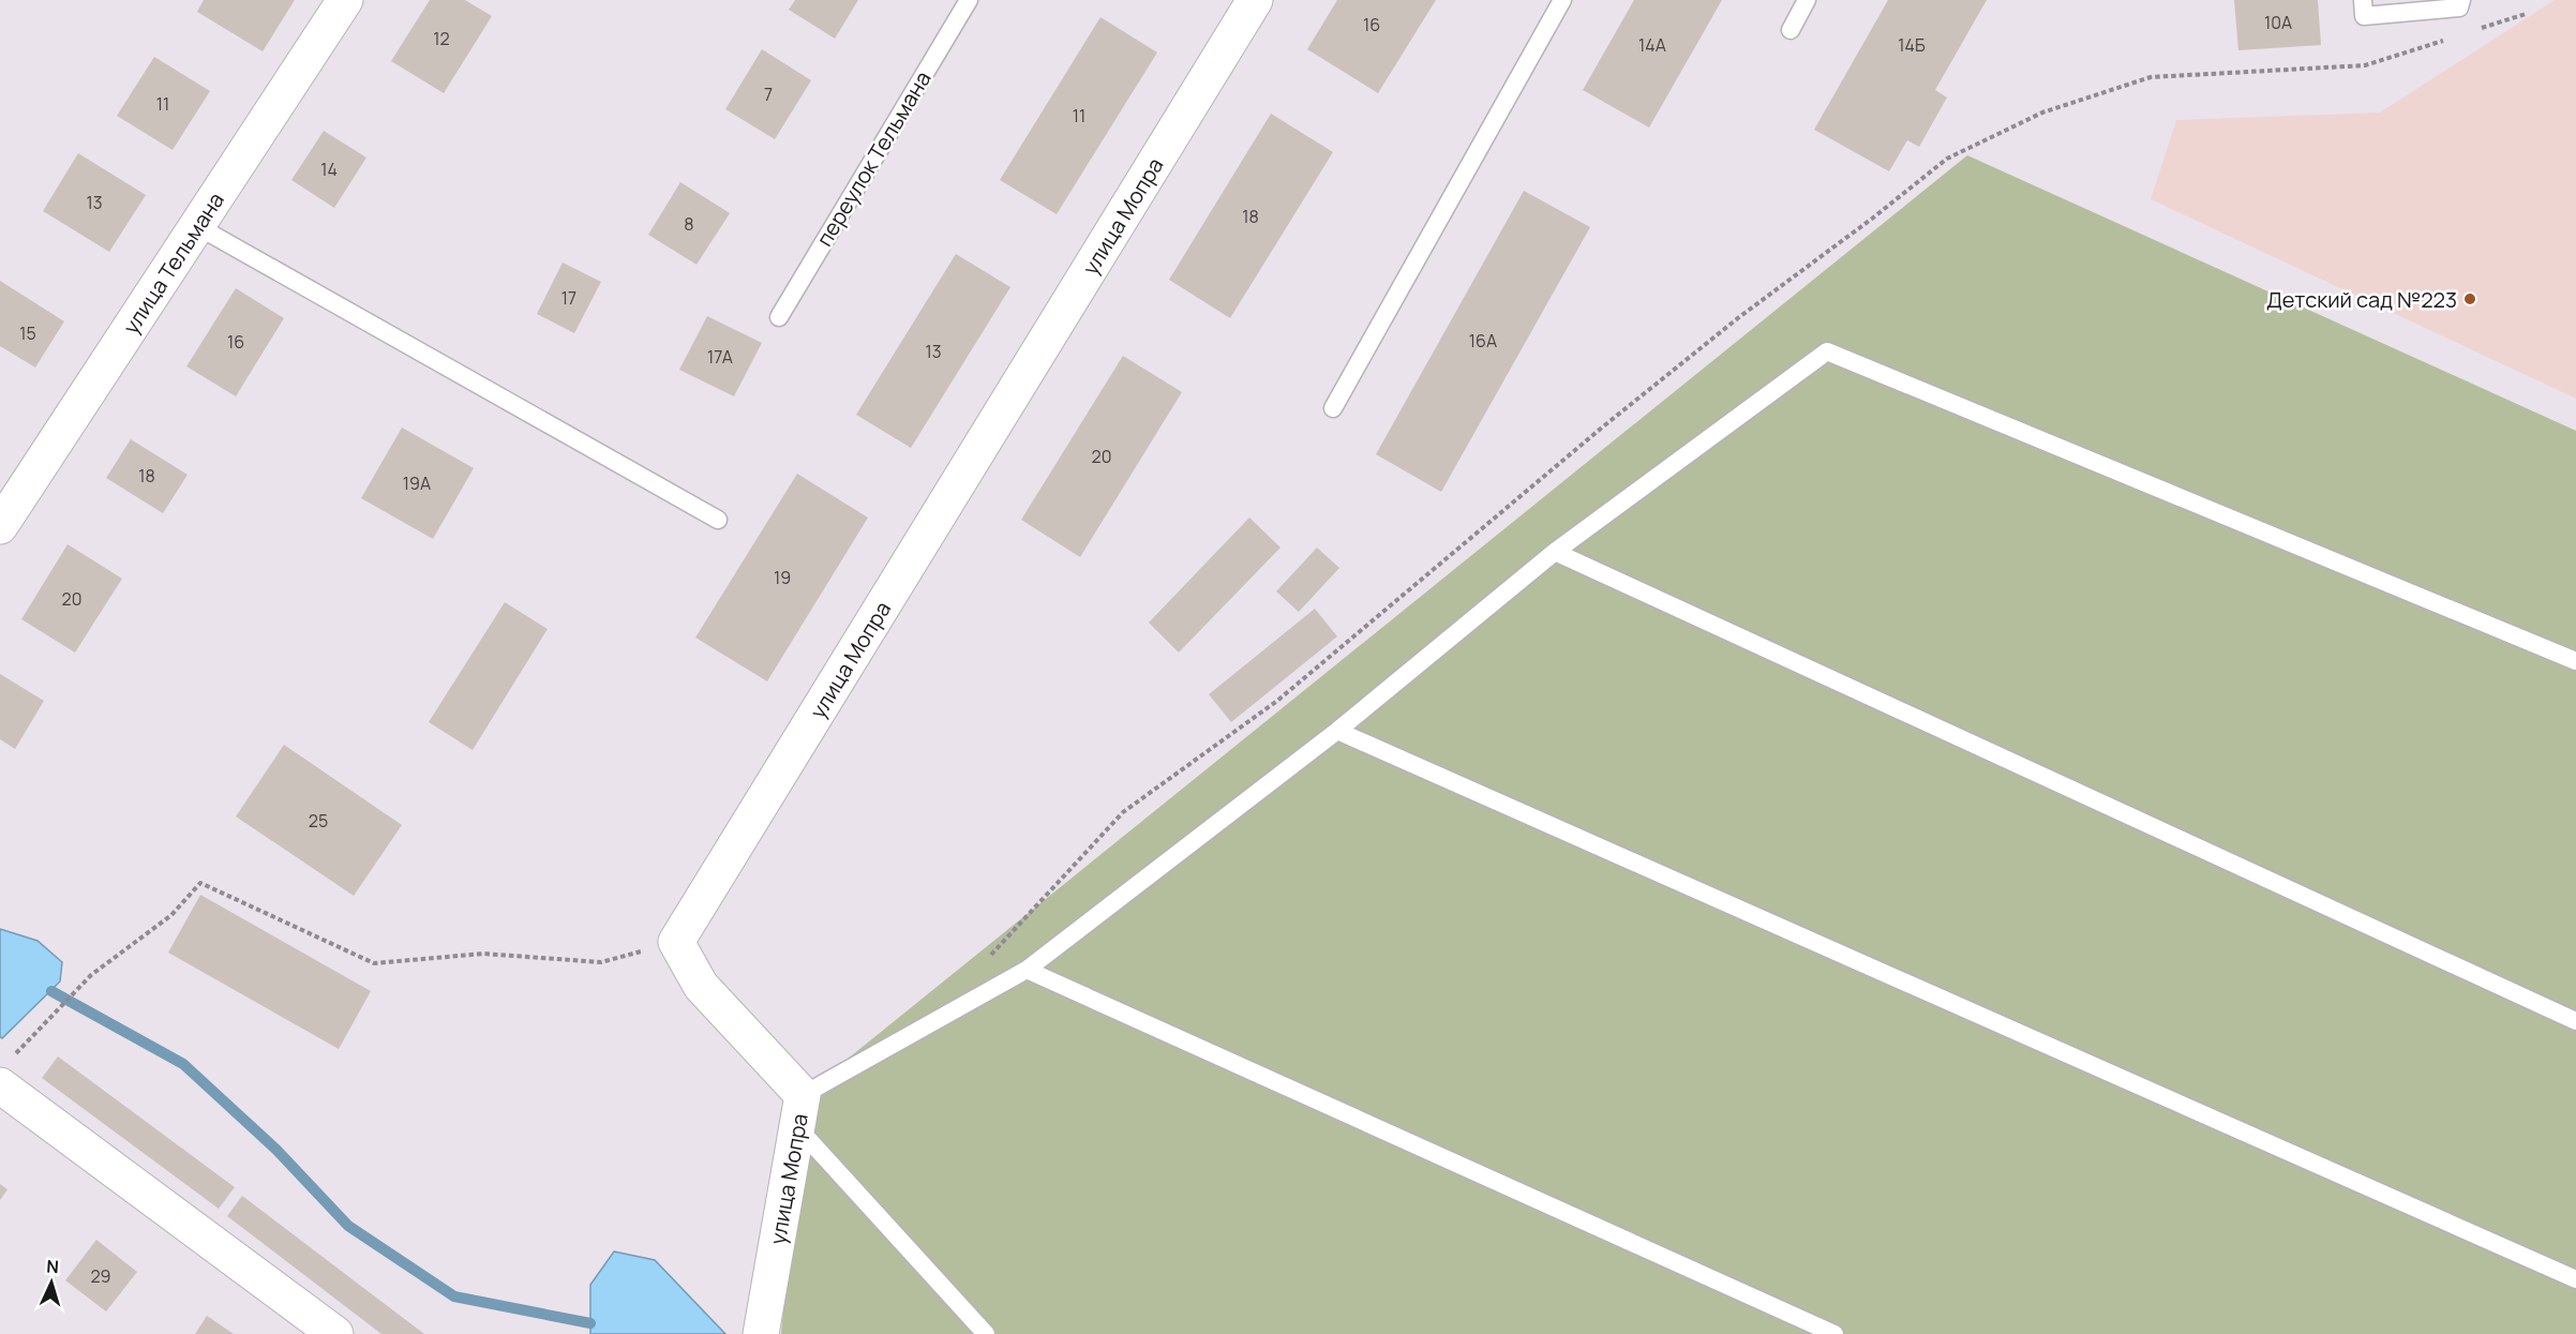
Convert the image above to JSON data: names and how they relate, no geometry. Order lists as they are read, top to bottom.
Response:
{
  "streets": {
    "street": ["улица Мопра", "улица Тельмана"],
    "lane": ["переулок Тельмана"]
  },
  "places": ["Детский сад №223"],
  "house_numbers": [
    "10А",
    "16",
    "12",
    "14А",
    "14Б",
    "7",
    "11",
    "11",
    "14",
    "13",
    "18",
    "8",
    "17",
    "15",
    "16А",
    "16",
    "13",
    "17А",
    "20",
    "18",
    "19А",
    "19",
    "20",
    "25",
    "29"
  ],
  "north": "top"
}
